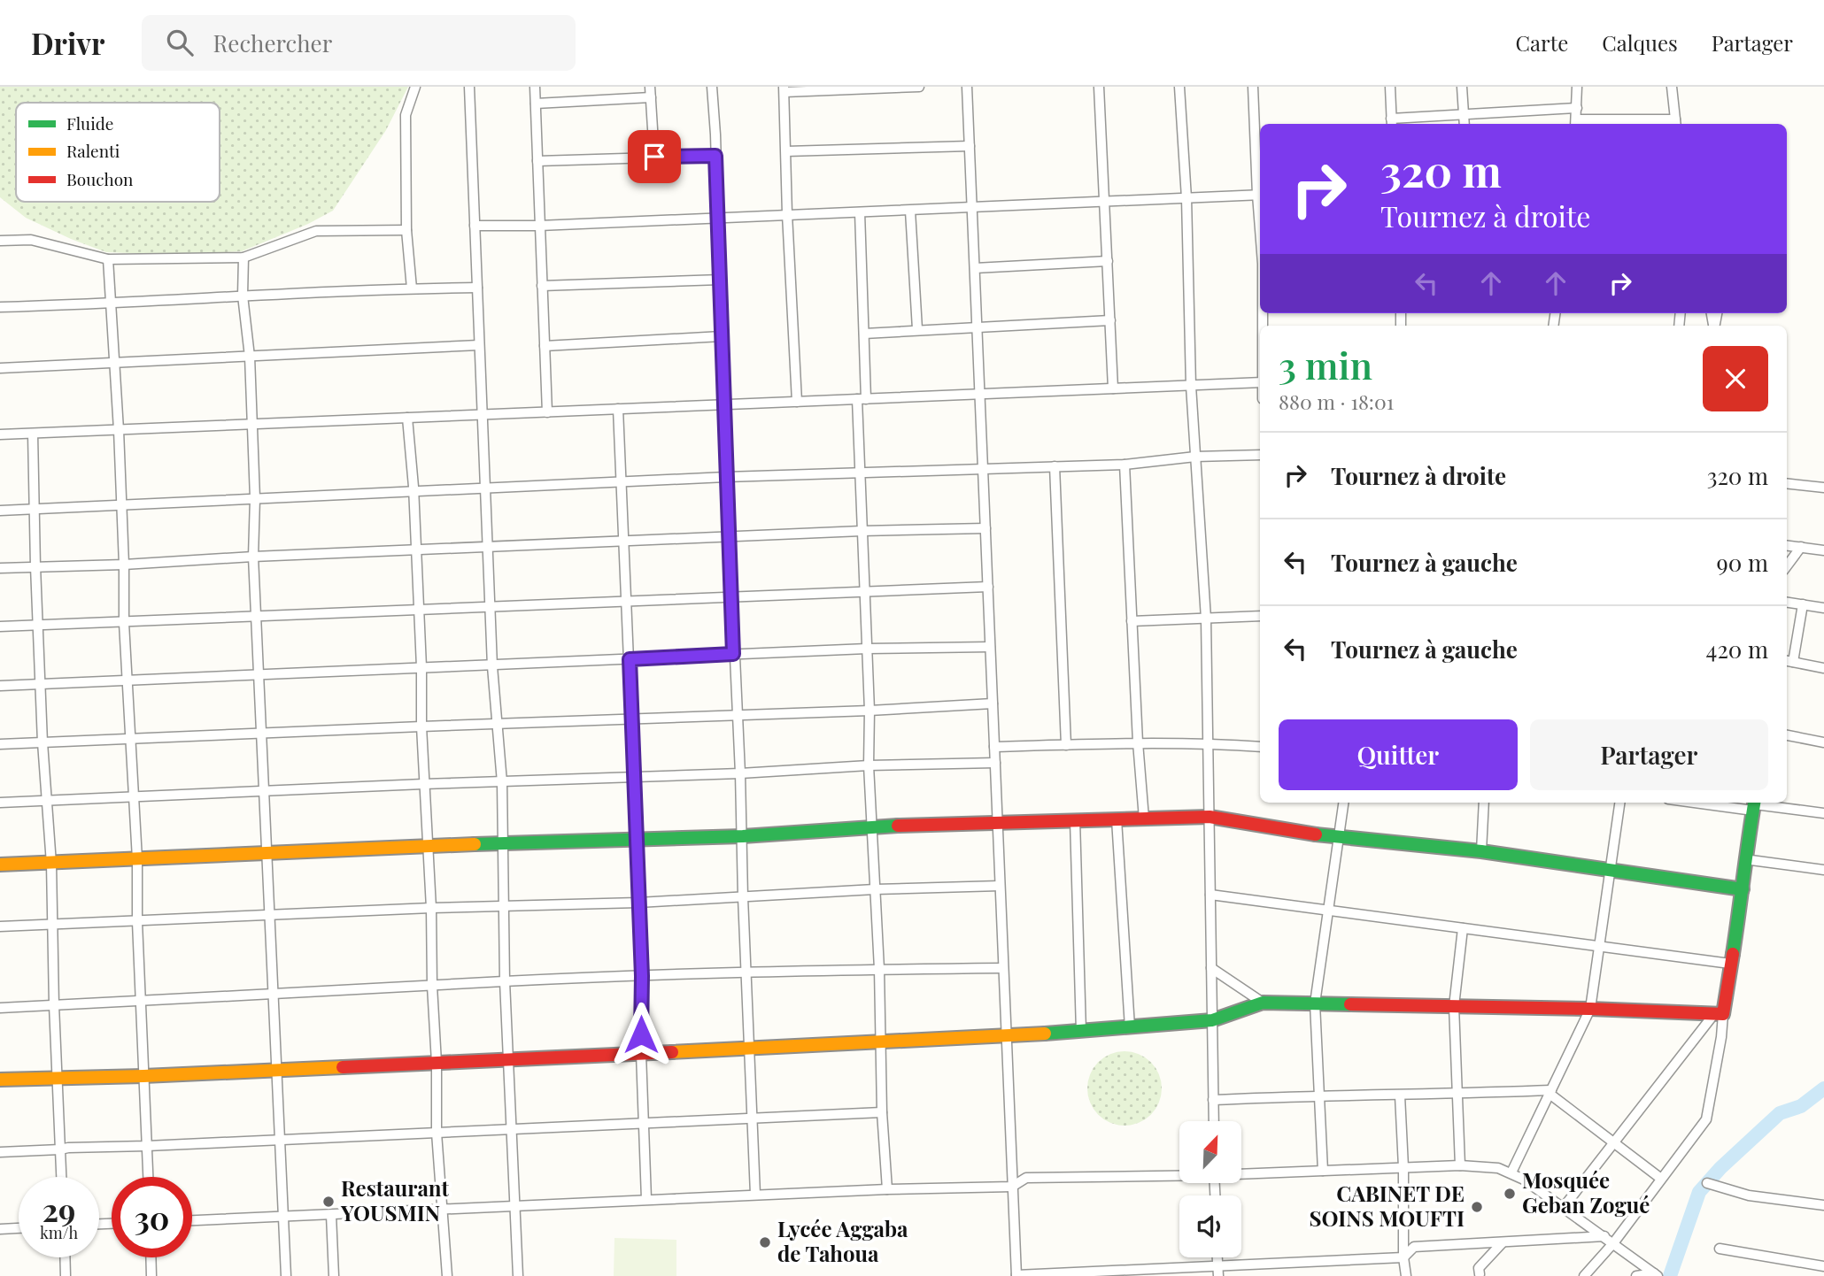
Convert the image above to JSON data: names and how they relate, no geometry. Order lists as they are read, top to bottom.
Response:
{
  "places": [
    "Mosquée Geban Zogué",
    "Restaurant YOUSMIN",
    "CABINET DE SOINS MOUFTI",
    "Lycée Aggaba de Tahoua"
  ],
  "legend": ["Fluide", "Ralenti", "Bouchon"],
  "north": "top right",
  "page": {
    "header": "Drivr",
    "search": "Rechercher",
    "nav": ["Carte", "Calques", "Partager"],
    "turn": ["320 m", "Tournez à droite"],
    "heading": ["3 min", "880 m · 18:01"],
    "list": [
      {
        "name": "Tournez à droite",
        "value": "320 m"
      },
      {
        "name": "Tournez à gauche",
        "value": "90 m"
      },
      {
        "name": "Tournez à gauche",
        "value": "420 m"
      }
    ],
    "buttons": ["Quitter", "Partager"],
    "speed": "29 km/h",
    "limit": "30"
  }
}
